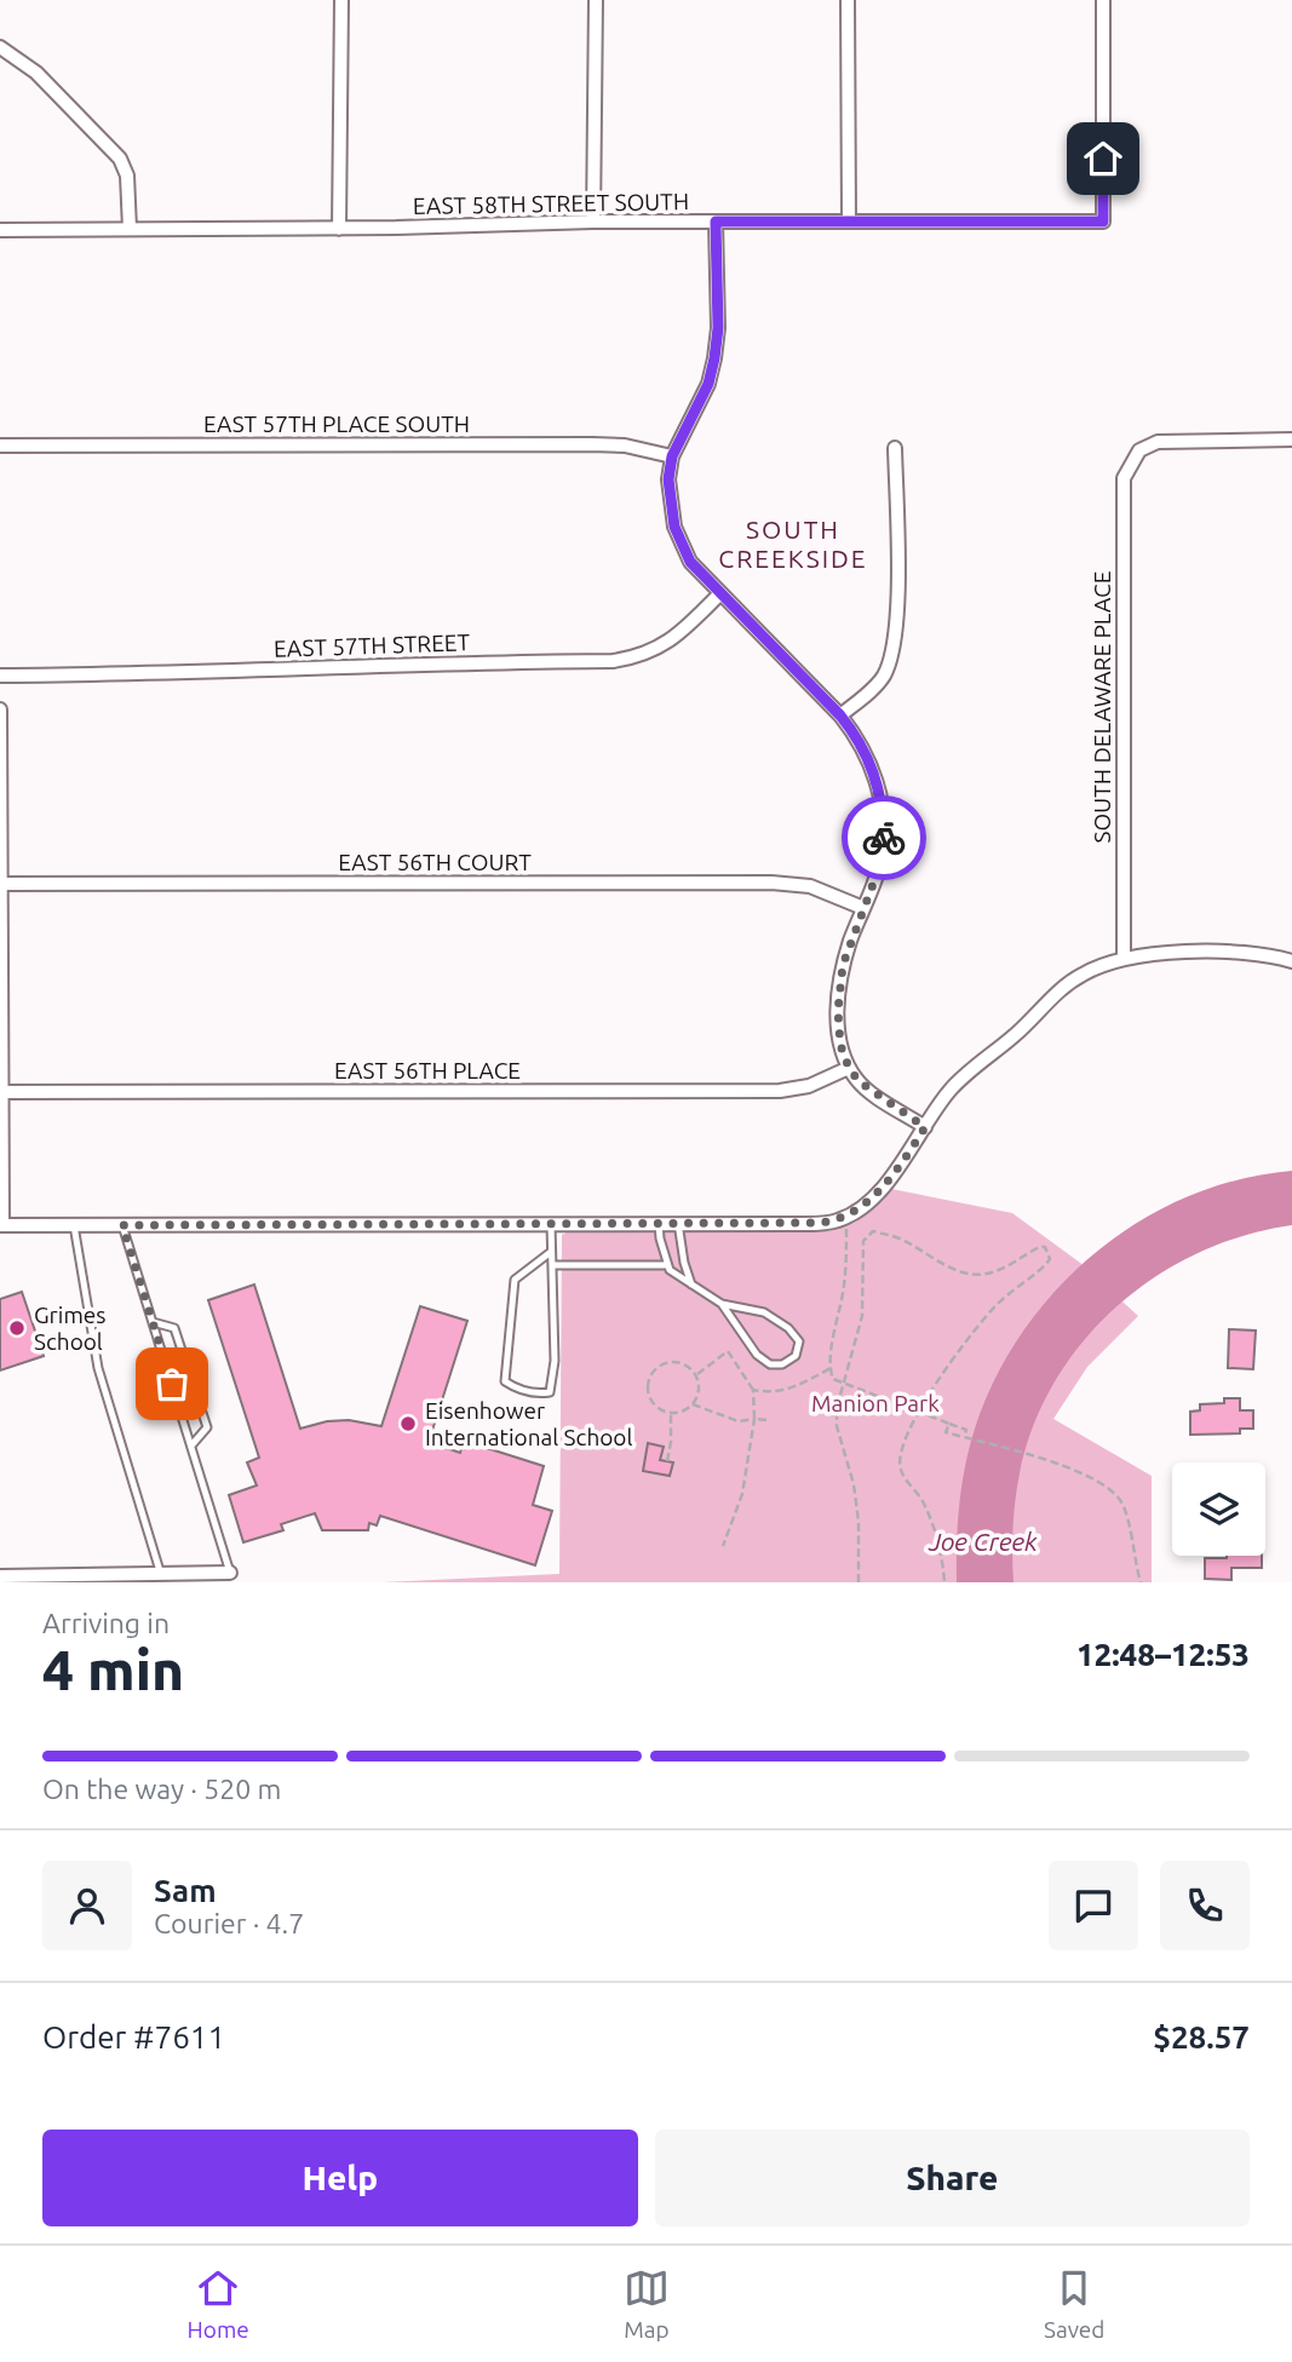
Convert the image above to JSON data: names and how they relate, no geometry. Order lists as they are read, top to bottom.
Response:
{
  "streets": {
    "street": [
      "EAST 58TH STREET SOUTH",
      "EAST 57TH PLACE SOUTH",
      "EAST 57TH STREET",
      "SOUTH DELAWARE PLACE",
      "EAST 56TH COURT",
      "EAST 56TH PLACE"
    ]
  },
  "districts": ["SOUTH CREEKSIDE"],
  "water": ["Joe Creek"],
  "parks": ["Manion Park"],
  "places": ["Grimes School", "Eisenhower International School"],
  "page": {
    "heading": ["4 min", "Arriving in", "12:48–12:53"],
    "panel": [
      "Sam",
      "Courier · 4.7",
      "Order #7611",
      "$28.57"
    ],
    "bar": "On the way · 520 m",
    "buttons": ["Help", "Share"],
    "tabs": ["Home", "Map", "Saved"]
  }
}
